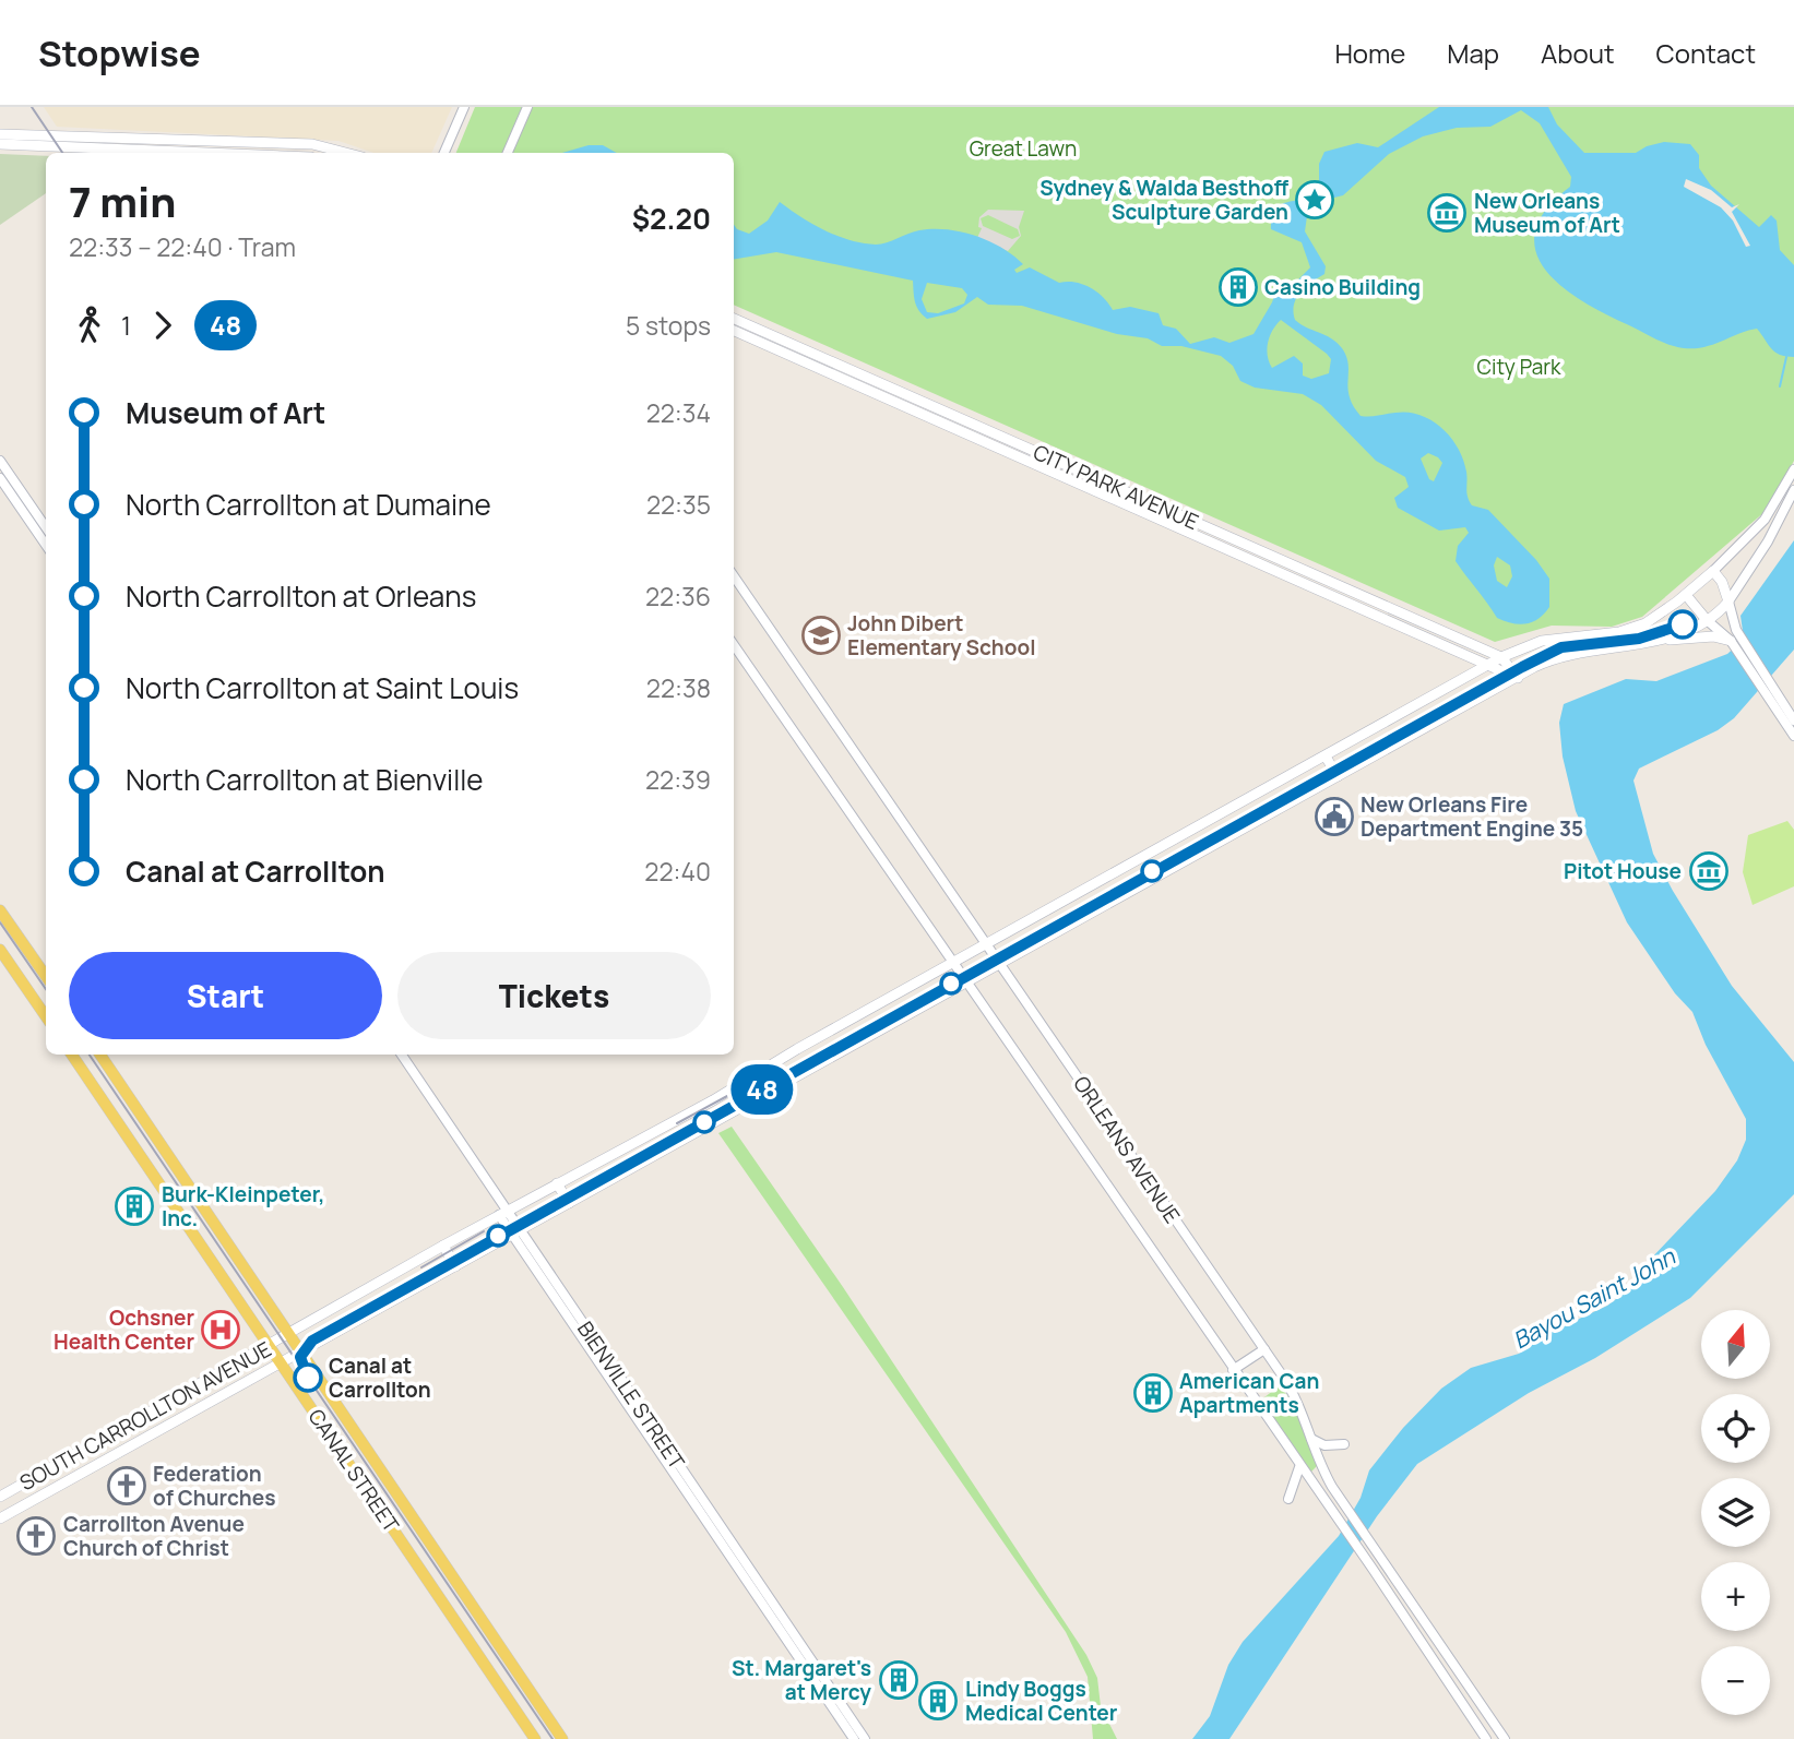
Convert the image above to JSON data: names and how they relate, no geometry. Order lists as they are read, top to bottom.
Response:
{
  "streets": {
    "main road": ["CITY PARK AVENUE", "SOUTH CARROLLTON AVENUE", "CANAL STREET"],
    "street": ["ORLEANS AVENUE", "BIENVILLE STREET"]
  },
  "crossings": [
    ["CITY PARK AVENUE", "SOUTH CARROLLTON AVENUE"],
    ["ORLEANS AVENUE", "SOUTH CARROLLTON AVENUE"],
    ["BIENVILLE STREET", "SOUTH CARROLLTON AVENUE"],
    ["SOUTH CARROLLTON AVENUE", "CANAL STREET"]
  ],
  "water": ["Bayou Saint John"],
  "parks": ["Great Lawn", "City Park"],
  "places": {
    "place": ["Sydney & Walda Besthoff Sculpture Garden"],
    "museum": ["New Orleans Museum of Art", "Pitot House"],
    "building": [
      "Casino Building",
      "Burk-Kleinpeter, Inc.",
      "American Can Apartments",
      "St. Margaret's at Mercy",
      "Lindy Boggs Medical Center"
    ],
    "school or university": ["John Dibert Elementary School"],
    "public building": ["New Orleans Fire Department Engine 35"],
    "hospital": ["Ochsner Health Center"],
    "other": ["Canal at Carrollton"],
    "church": ["Federation of Churches", "Carrollton Avenue Church of Christ"]
  },
  "lines": ["tram line 48"],
  "north": "top",
  "page": {
    "header": "Stopwise",
    "nav": [
      "Home",
      "Map",
      "About",
      "Contact"
    ],
    "on_map": "48",
    "heading": ["7 min", "22:33 – 22:40 · Tram", "$2.20"],
    "legs": ["1", "48", "5 stops"],
    "list": [
      {
        "name": "Museum of Art",
        "value": "22:34"
      },
      {
        "name": "North Carrollton at Dumaine",
        "value": "22:35"
      },
      {
        "name": "North Carrollton at Orleans",
        "value": "22:36"
      },
      {
        "name": "North Carrollton at Saint Louis",
        "value": "22:38"
      },
      {
        "name": "North Carrollton at Bienville",
        "value": "22:39"
      },
      {
        "name": "Canal at Carrollton",
        "value": "22:40"
      }
    ],
    "buttons": ["Start", "Tickets"],
    "map_buttons": ["+", "−"]
  }
}
